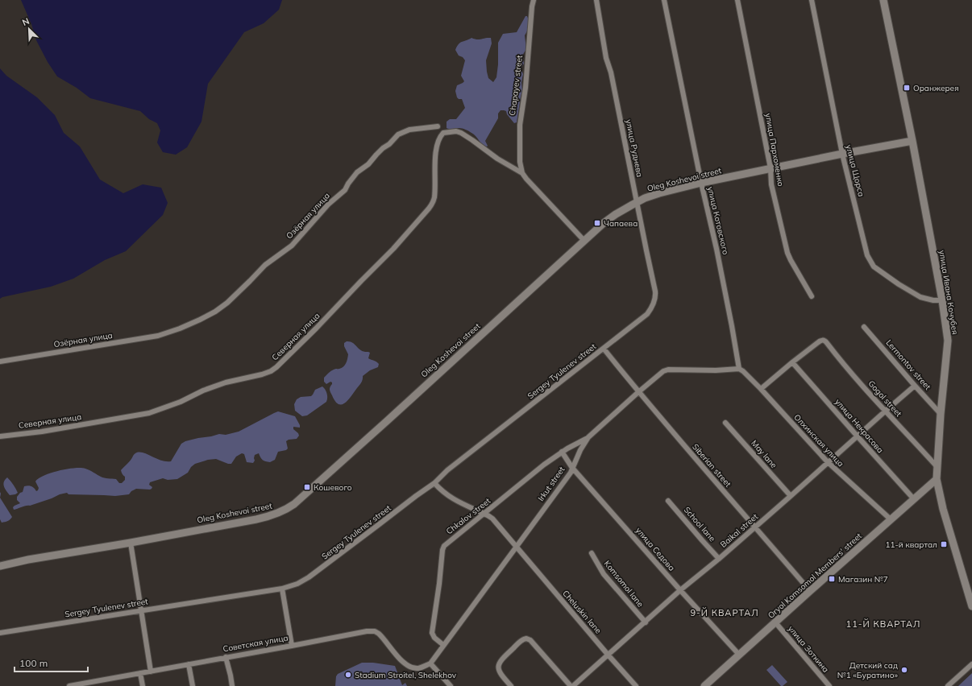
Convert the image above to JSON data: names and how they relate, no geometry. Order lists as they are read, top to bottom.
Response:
{
  "streets": {
    "street": [
      "Chapayev street",
      "улица Руднева",
      "улица Пархоменко",
      "улица Щорса",
      "Oleg Koshevoi street",
      "Озёрная улица",
      "улица Котовского",
      "улица Ивана Кочубея",
      "Северная улица",
      "Lermontov street",
      "Sergey Tyulenev street",
      "Gogol street",
      "улица Некрасова",
      "Олхинская улица",
      "May lane",
      "Siberian street",
      "Irkut street",
      "Chkalov street",
      "School lane",
      "Baikal street",
      "улица Седова",
      "Oryol Komsomol Members' street",
      "Komsomol lane",
      "Cheluskin lane",
      "Советская улица",
      "улица Зоткина"
    ]
  },
  "crossings": [
    ["Chapayev street", "Oleg Koshevoi street"],
    ["Chapayev street", "Северная улица"],
    ["улица Руднева", "Oleg Koshevoi street"],
    ["улица Руднева", "Sergey Tyulenev street"],
    ["улица Пархоменко", "Oleg Koshevoi street"],
    ["улица Щорса", "Oleg Koshevoi street"],
    ["улица Щорса", "улица Ивана Кочубея"],
    ["Oleg Koshevoi street", "улица Котовского"],
    ["Oleg Koshevoi street", "улица Ивана Кочубея"],
    ["улица Котовского", "Олхинская улица"],
    ["улица Котовского", "Irkut street"],
    ["улица Ивана Кочубея", "Lermontov street"],
    ["улица Ивана Кочубея", "Gogol street"],
    ["улица Ивана Кочубея", "Oryol Komsomol Members' street"],
    ["Lermontov street", "Baikal street"],
    ["Sergey Tyulenev street", "Siberian street"],
    ["Sergey Tyulenev street", "Cheluskin lane"],
    ["Gogol street", "улица Некрасова"],
    ["Gogol street", "Baikal street"],
    ["улица Некрасова", "Baikal street"],
    ["улица Некрасова", "Oryol Komsomol Members' street"],
    ["Олхинская улица", "Irkut street"],
    ["Олхинская улица", "Baikal street"],
    ["Олхинская улица", "Oryol Komsomol Members' street"],
    ["May lane", "Baikal street"],
    ["Siberian street", "Irkut street"],
    ["Siberian street", "Baikal street"],
    ["Siberian street", "Oryol Komsomol Members' street"],
    ["Irkut street", "Chkalov street"],
    ["Irkut street", "улица Седова"],
    ["Irkut street", "Cheluskin lane"],
    ["Irkut street", "Советская улица"],
    ["Chkalov street", "улица Седова"],
    ["Chkalov street", "Cheluskin lane"],
    ["School lane", "Baikal street"],
    ["Baikal street", "улица Седова"],
    ["Baikal street", "Komsomol lane"],
    ["Baikal street", "Cheluskin lane"],
    ["улица Седова", "Oryol Komsomol Members' street"],
    ["Oryol Komsomol Members' street", "улица Зоткина"]
  ],
  "districts": ["9-Й КВАРТАЛ", "11-Й КВАРТАЛ"],
  "places": {
    "transit": [
      "Оранжерея",
      "Чапаева",
      "Кошевого",
      "11-й квартал",
      "Магазин №7"
    ],
    "other": ["Детский сад №1 «Буратино»", "Stadium Stroitel, Shelekhov"]
  },
  "scale_bar": "100 m",
  "north": "top left"
}
